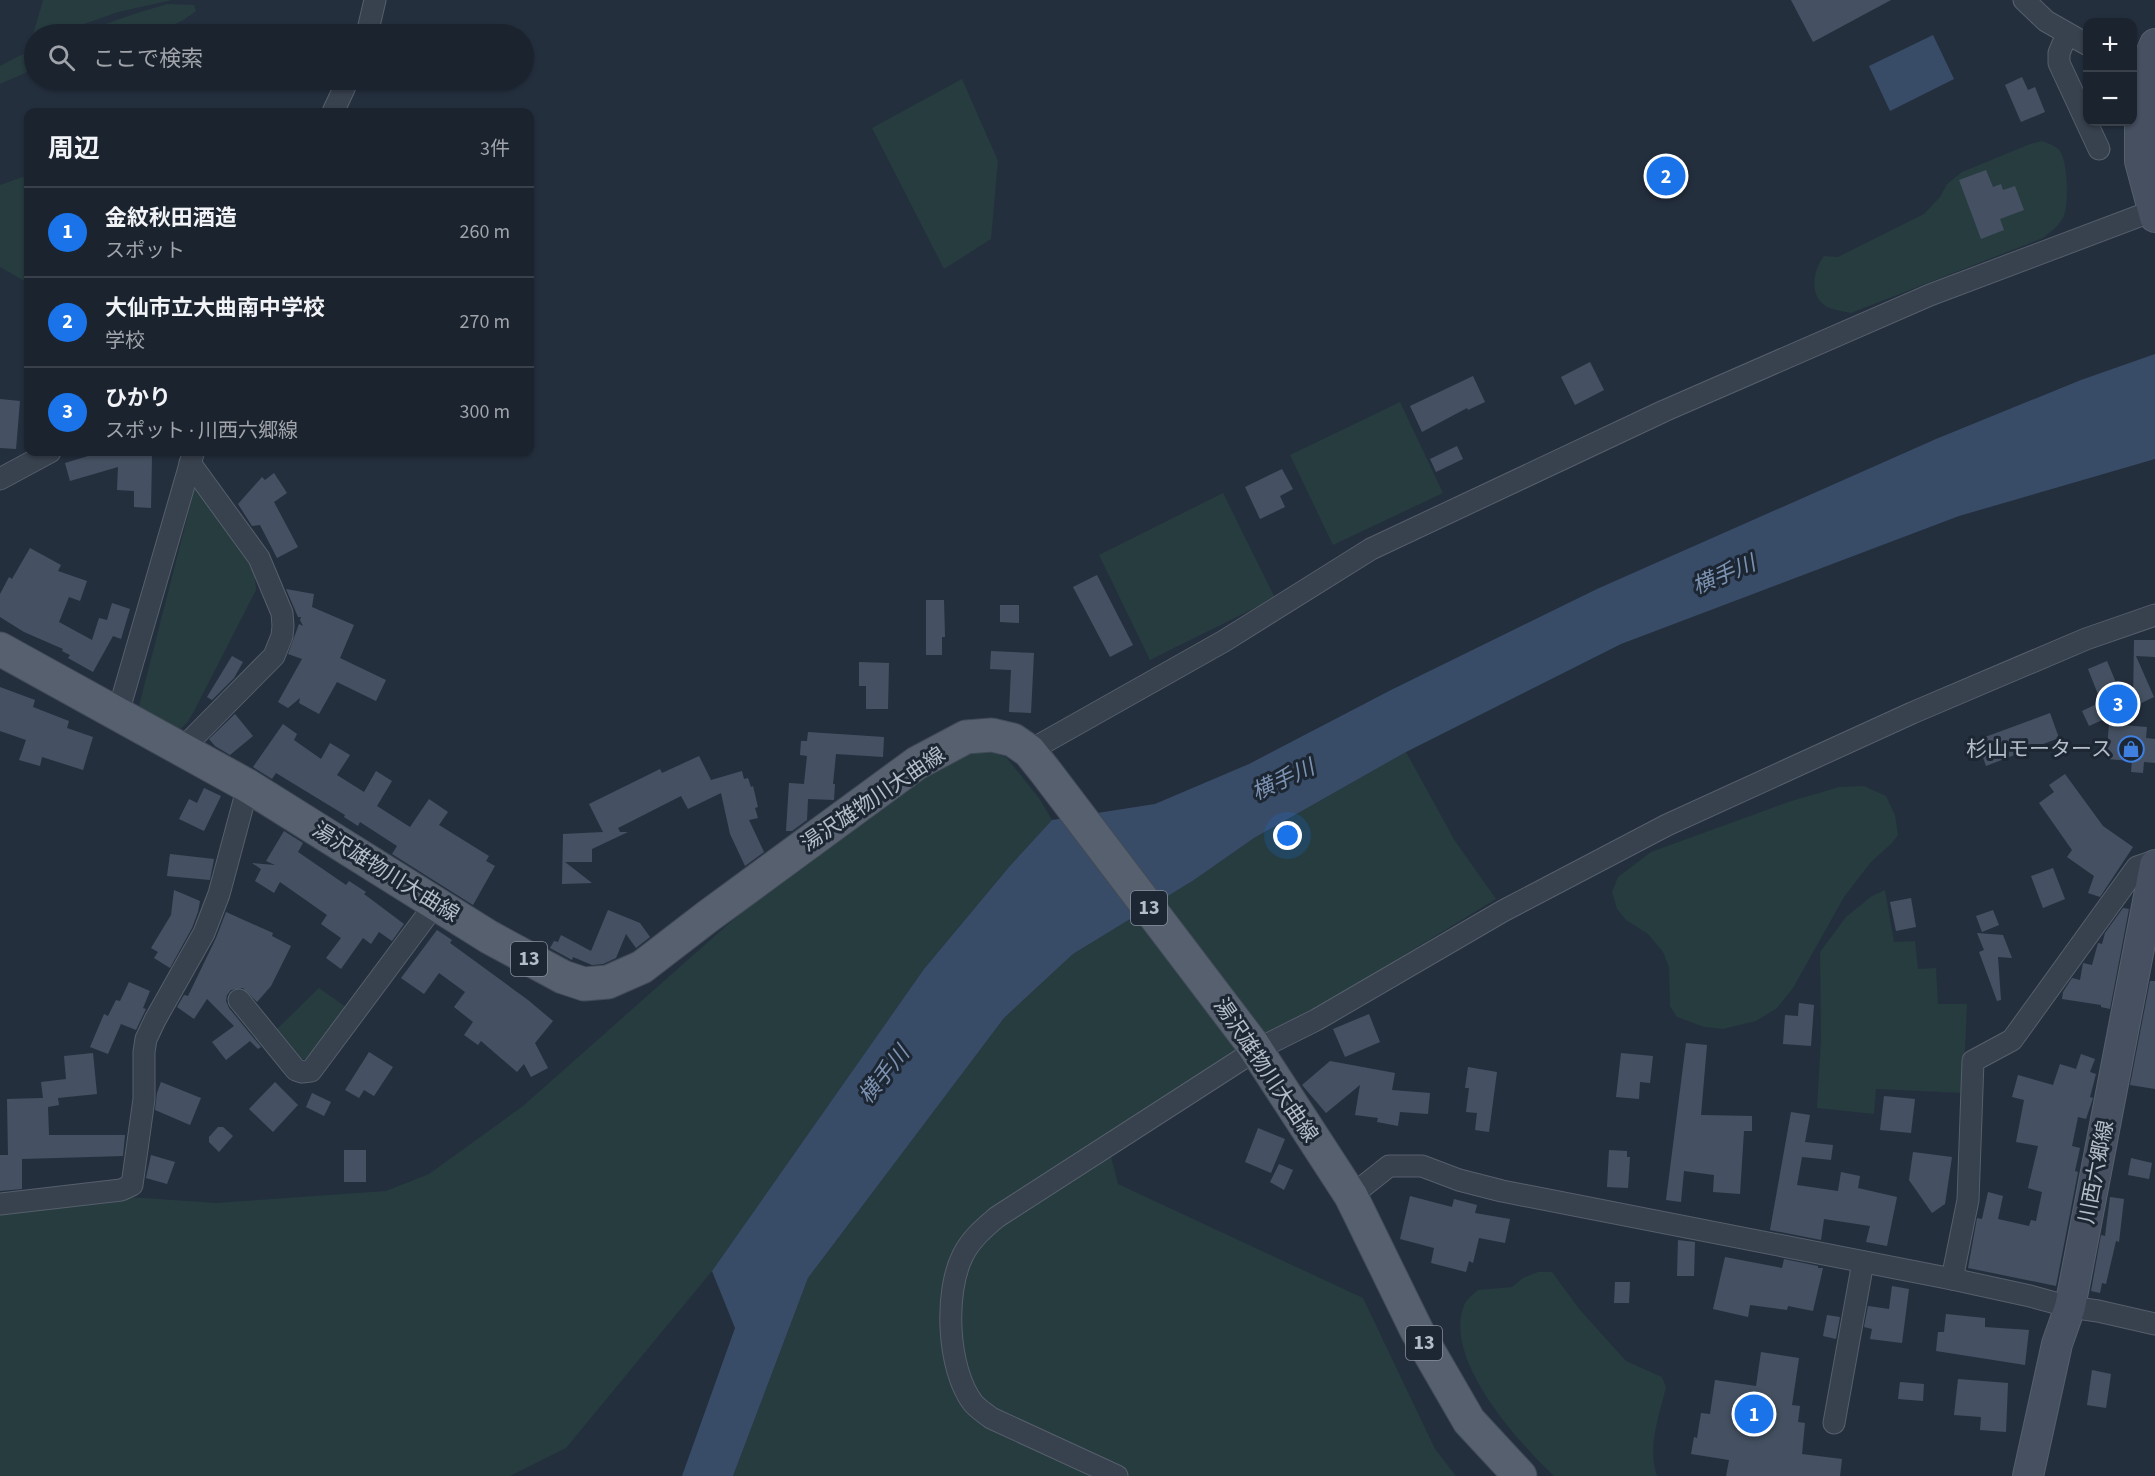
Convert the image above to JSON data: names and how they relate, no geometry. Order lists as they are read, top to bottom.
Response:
{
  "streets": {
    "main road": ["湯沢雄物川大曲線", "13", "川西六郷線"]
  },
  "water": ["横手川"],
  "places": {
    "shop": ["杉山モータース"]
  },
  "page": {
    "map_buttons": ["+", "−"],
    "search": "ここで検索",
    "heading": ["周辺", "3件"],
    "pins": ["2", "3", "1"],
    "list": [
      {
        "mark": "1",
        "name": "金紋秋田酒造",
        "note": "スポット",
        "value": "260 m"
      },
      {
        "mark": "2",
        "name": "大仙市立大曲南中学校",
        "note": "学校",
        "value": "270 m"
      },
      {
        "mark": "3",
        "name": "ひかり",
        "note": "スポット · 川西六郷線",
        "value": "300 m"
      }
    ]
  }
}
